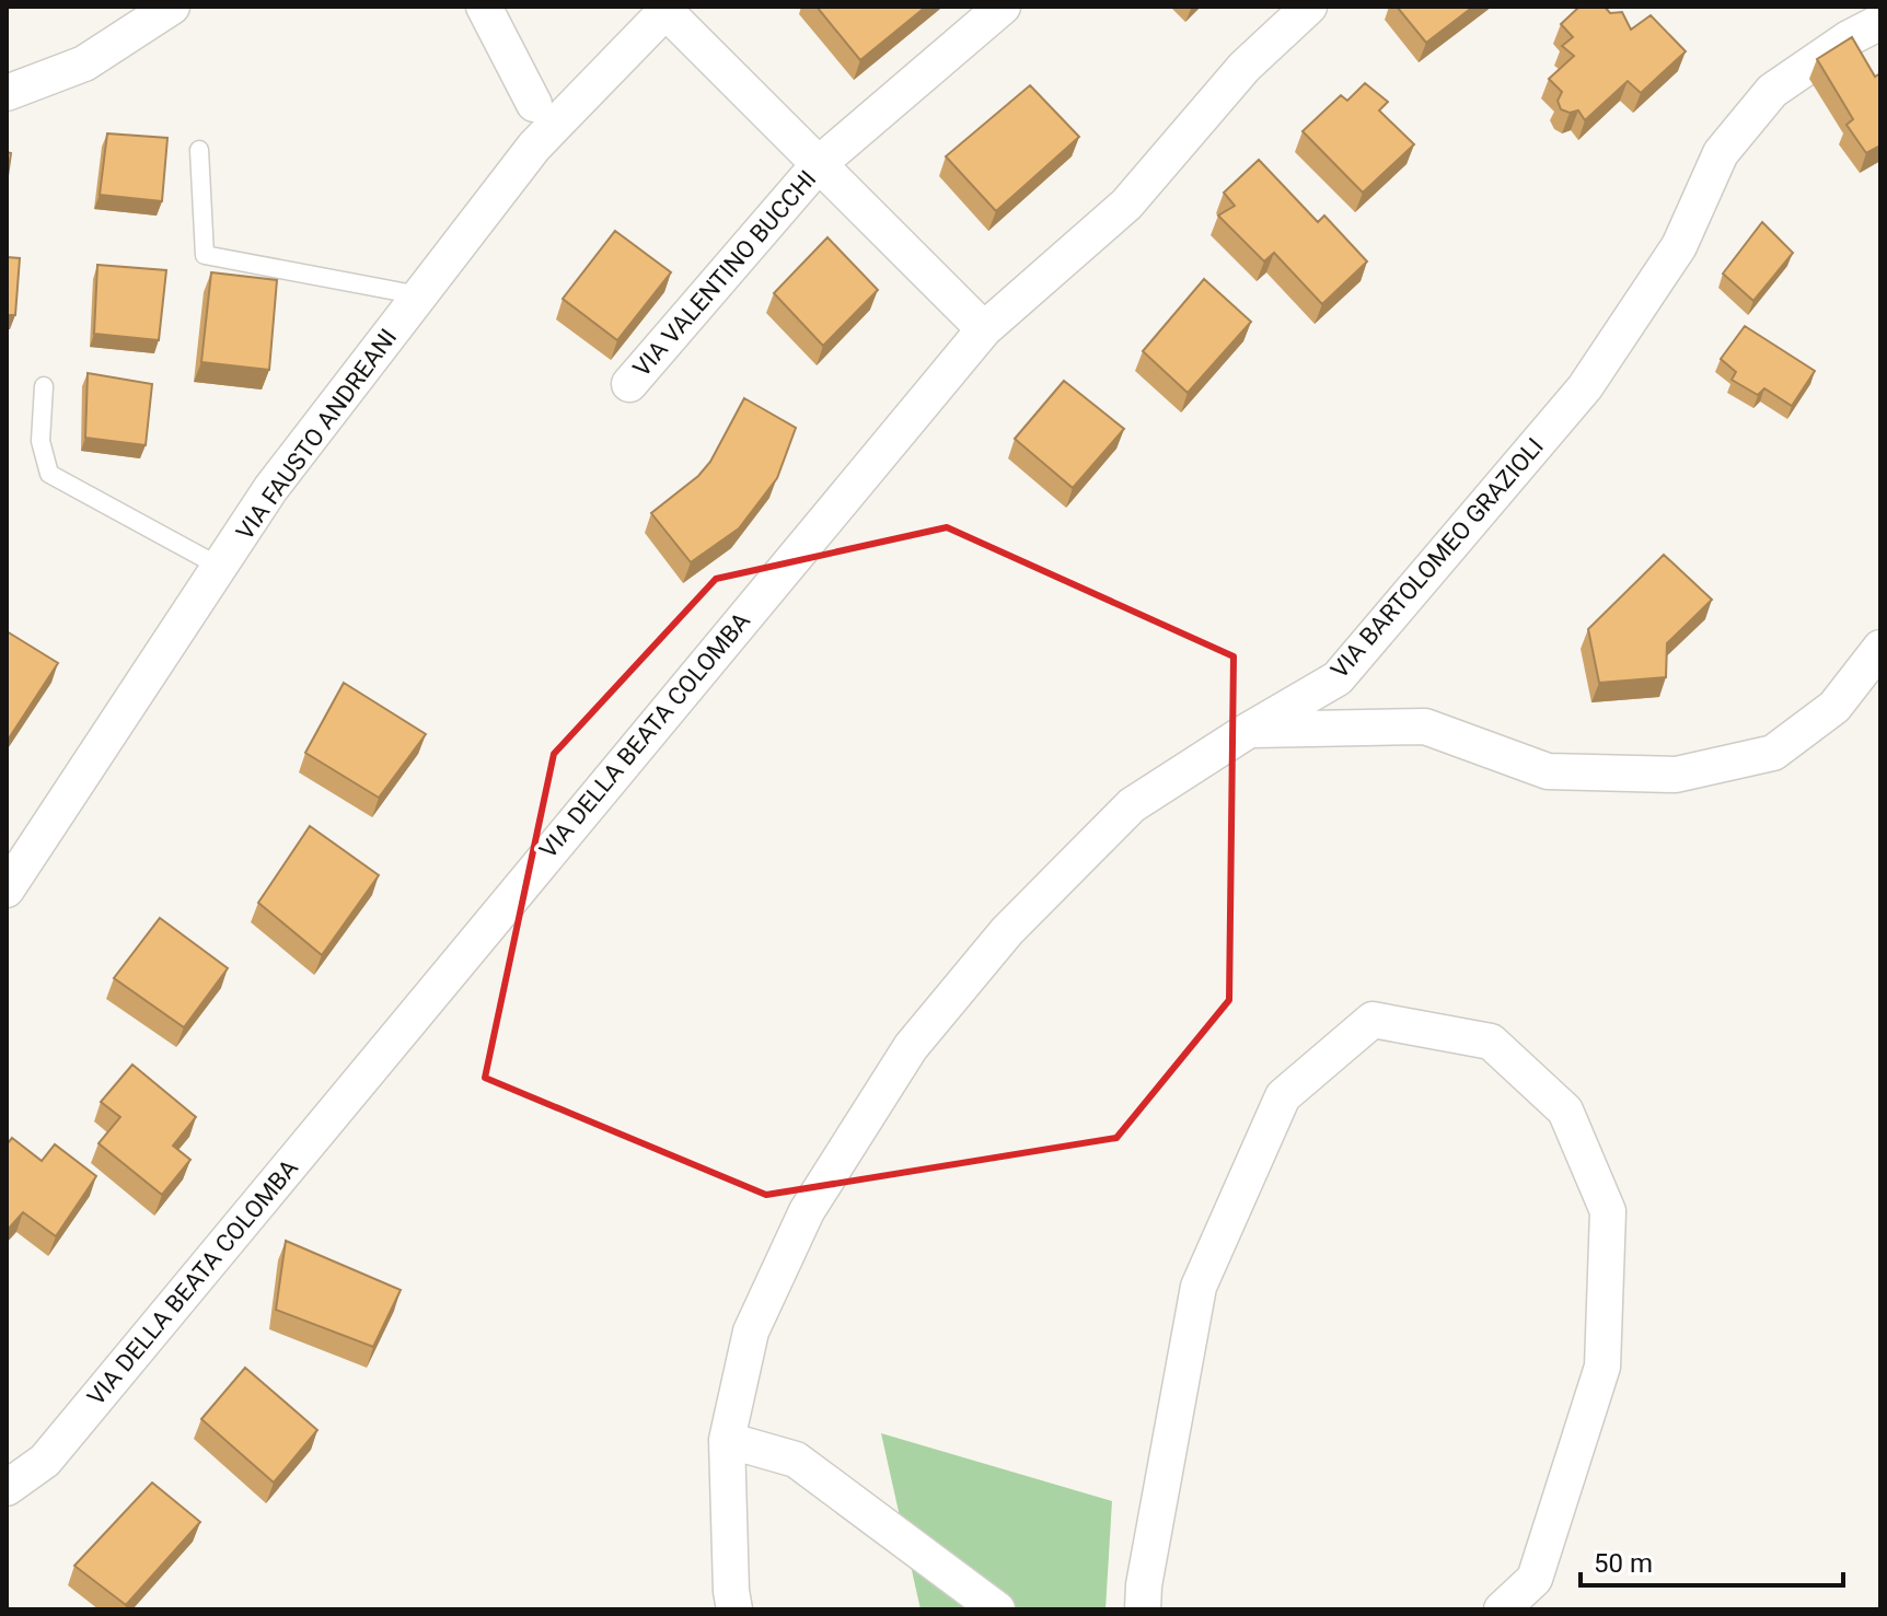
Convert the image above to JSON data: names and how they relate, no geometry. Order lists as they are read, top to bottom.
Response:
{
  "streets": {
    "street": [
      "VIA VALENTINO BUCCHI",
      "VIA FAUSTO ANDREANI",
      "VIA BARTOLOMEO GRAZIOLI",
      "VIA DELLA BEATA COLOMBA"
    ]
  },
  "crossings": [
    ["VIA VALENTINO BUCCHI", "VIA FAUSTO ANDREANI"],
    ["VIA VALENTINO BUCCHI", "VIA DELLA BEATA COLOMBA"]
  ],
  "scale_bar": "50 m"
}
